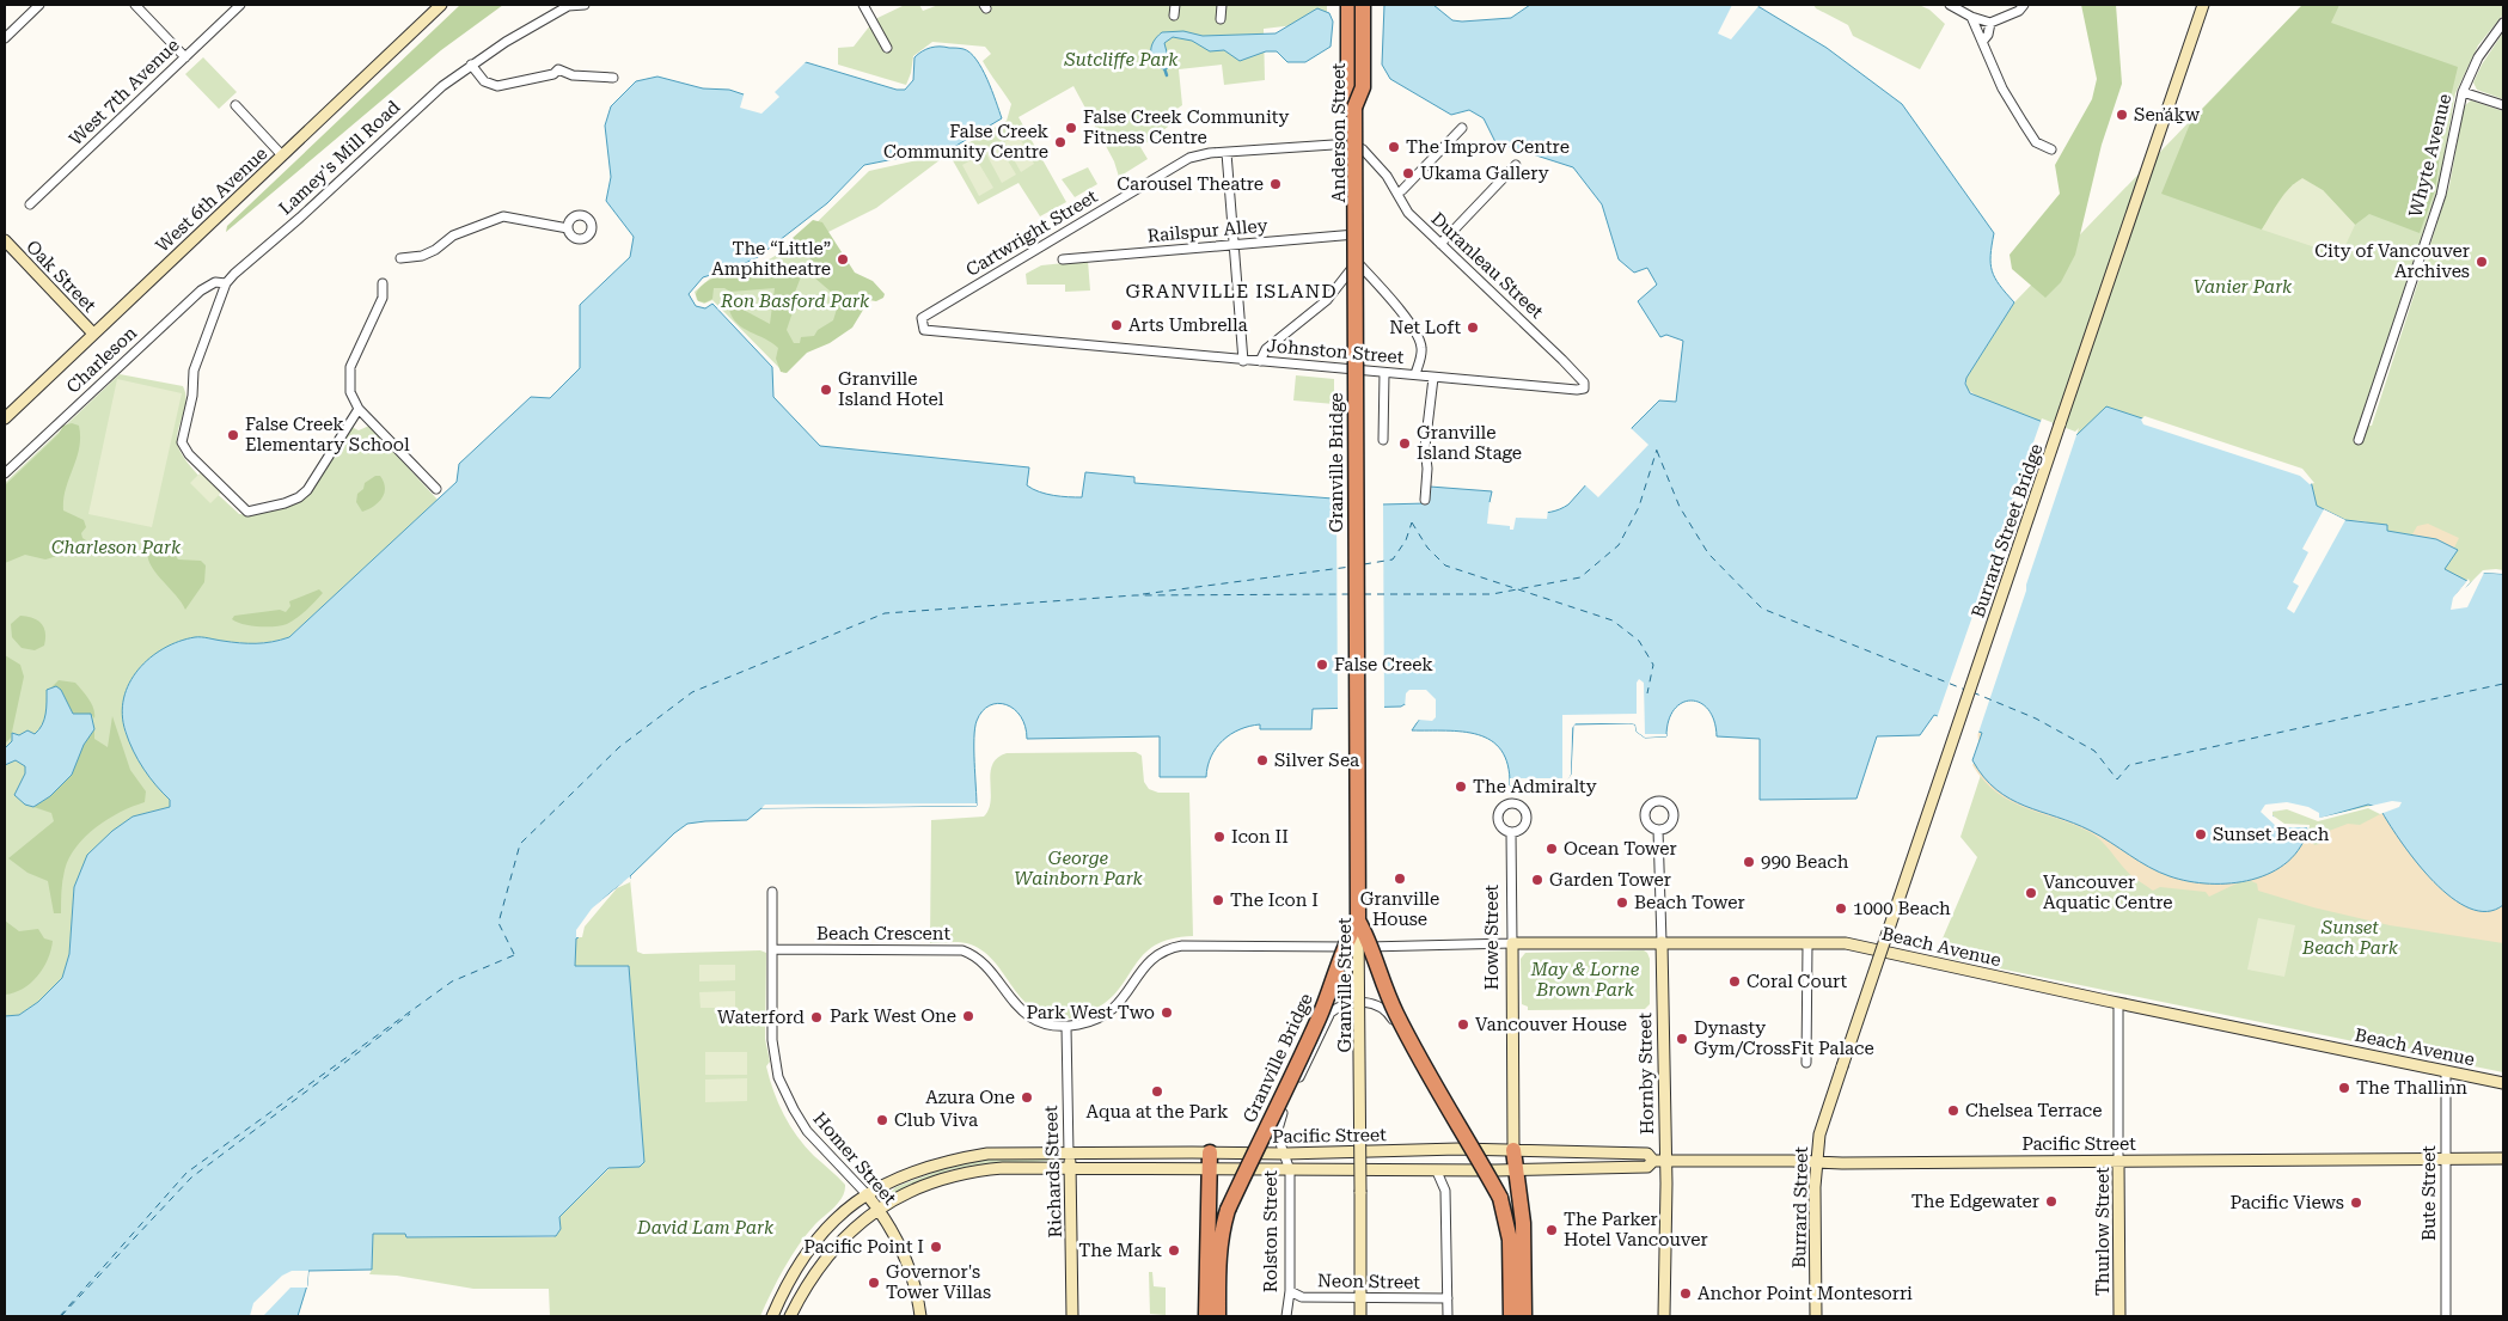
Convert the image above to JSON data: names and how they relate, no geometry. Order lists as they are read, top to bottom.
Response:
{
  "streets": {
    "highway": ["Granville Bridge"],
    "main road": [
      "West 6th Avenue",
      "Oak Street",
      "Burrard Street Bridge",
      "Howe Street",
      "Beach Avenue",
      "Hornby Street",
      "Pacific Street",
      "Homer Street",
      "Richards Street",
      "Burrard Street",
      "Thurlow Street"
    ],
    "street": [
      "West 7th Avenue",
      "Anderson Street",
      "Whyte Avenue",
      "Lamey's Mill Road",
      "Railspur Alley",
      "Cartwright Street",
      "Duranleau Street",
      "Johnston Street",
      "Charleson",
      "Beach Crescent",
      "Granville Street",
      "Bute Street",
      "Rolston Street",
      "Neon Street"
    ]
  },
  "crossings": [
    ["Anderson Street", "Railspur Alley"],
    ["Anderson Street", "Cartwright Street"],
    ["Anderson Street", "Duranleau Street"],
    ["Lamey's Mill Road", "Charleson"],
    ["West 6th Avenue", "Oak Street"],
    ["Cartwright Street", "Duranleau Street"],
    ["Cartwright Street", "Johnston Street"],
    ["Duranleau Street", "Johnston Street"],
    ["Granville Bridge", "Neon Street"],
    ["Burrard Street Bridge", "Burrard Street"],
    ["Beach Crescent", "Beach Avenue"],
    ["Beach Crescent", "Granville Street"],
    ["Beach Crescent", "Homer Street"],
    ["Beach Crescent", "Richards Street"],
    ["Howe Street", "Beach Avenue"],
    ["Howe Street", "Pacific Street"],
    ["Beach Avenue", "Granville Street"],
    ["Beach Avenue", "Hornby Street"],
    ["Beach Avenue", "Bute Street"],
    ["Beach Avenue", "Thurlow Street"],
    ["Granville Street", "Pacific Street"],
    ["Granville Street", "Rolston Street"],
    ["Hornby Street", "Pacific Street"],
    ["Pacific Street", "Homer Street"],
    ["Pacific Street", "Richards Street"],
    ["Pacific Street", "Bute Street"],
    ["Pacific Street", "Burrard Street"],
    ["Pacific Street", "Rolston Street"],
    ["Pacific Street", "Thurlow Street"],
    ["Rolston Street", "Neon Street"]
  ],
  "districts": ["GRANVILLE ISLAND"],
  "parks": [
    "Sutcliffe Park",
    "Vanier Park",
    "Ron Basford Park",
    "Charleson Park",
    "George Wainborn Park",
    "Sunset Beach Park",
    "May & Lorne Brown Park",
    "David Lam Park"
  ],
  "places": [
    "Sen̓áḵw",
    "False Creek Community Fitness Centre",
    "False Creek Community Centre",
    "The Improv Centre",
    "Ukama Gallery",
    "Carousel Theatre",
    "The “Little” Amphitheatre",
    "City of Vancouver Archives",
    "Arts Umbrella",
    "Net Loft",
    "Granville Island Hotel",
    "False Creek Elementary School",
    "Granville Island Stage",
    "False Creek",
    "Silver Sea",
    "The Admiralty",
    "Sunset Beach",
    "Icon II",
    "Ocean Tower",
    "990 Beach",
    "Granville House",
    "Garden Tower",
    "Vancouver Aquatic Centre",
    "The Icon I",
    "Beach Tower",
    "1000 Beach",
    "Coral Court",
    "Park West Two",
    "Park West One",
    "Waterford",
    "Vancouver House",
    "Dynasty Gym/CrossFit Palace",
    "The Thallinn",
    "Aqua at the Park",
    "Azura One",
    "Chelsea Terrace",
    "Club Viva",
    "The Edgewater",
    "Pacific Views",
    "The Parker Hotel Vancouver",
    "Pacific Point I",
    "The Mark",
    "Governor's Tower Villas",
    "Anchor Point Montesorri"
  ]
}
